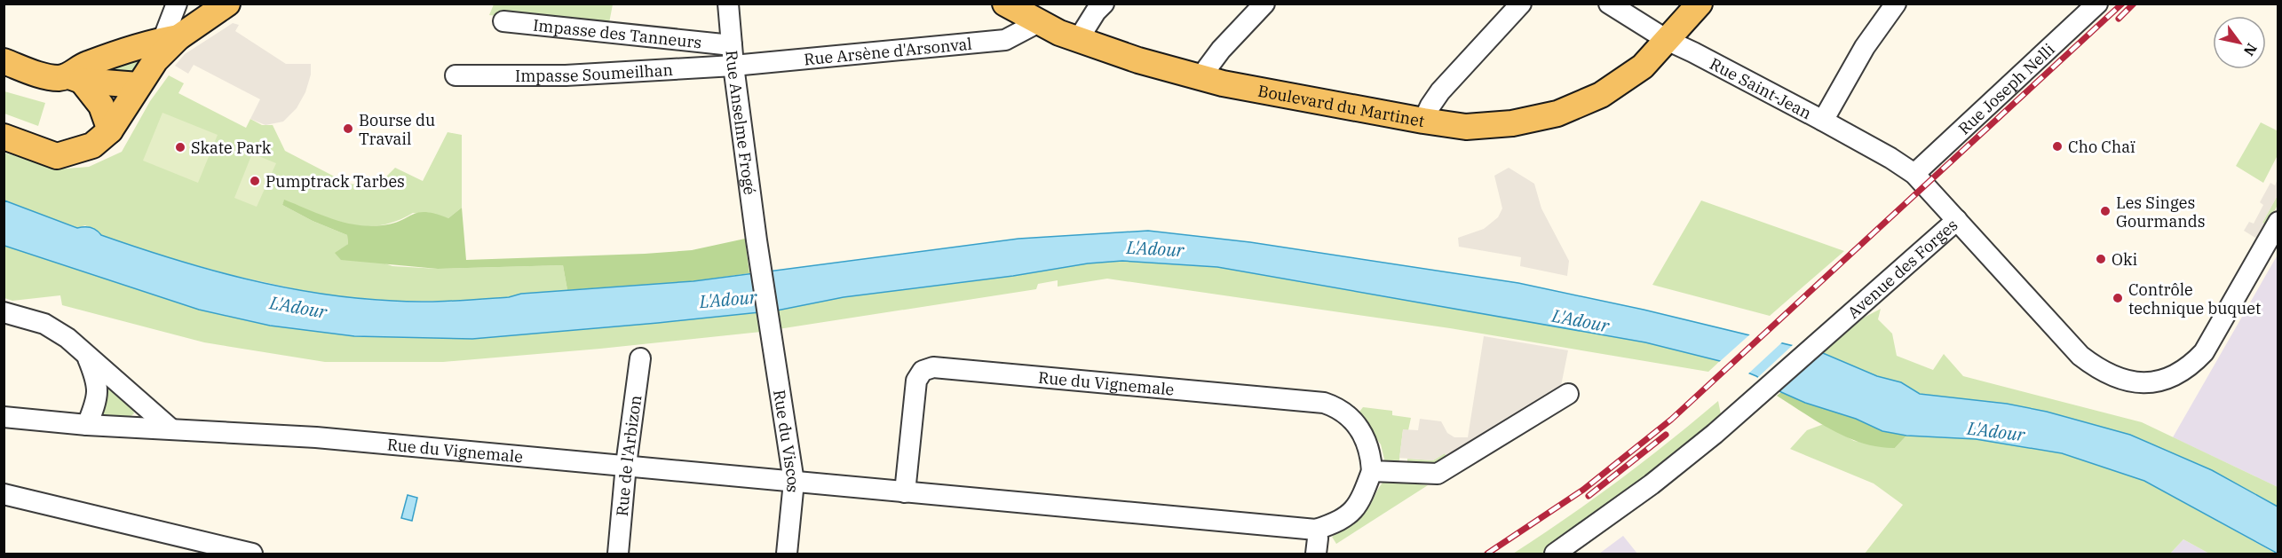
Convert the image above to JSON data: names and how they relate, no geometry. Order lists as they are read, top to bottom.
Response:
{
  "streets": {
    "main road": ["Boulevard du Martinet"],
    "street": [
      "Impasse des Tanneurs",
      "Rue Arsène d'Arsonval",
      "Impasse Soumeilhan",
      "Rue Saint-Jean",
      "Rue Joseph Nelli",
      "Rue Anselme Frogé",
      "Avenue des Forges",
      "Rue du Vignemale",
      "Rue du Viscos",
      "Rue de l'Arbizon"
    ]
  },
  "crossings": [
    ["Impasse des Tanneurs", "Rue Anselme Frogé"],
    ["Rue Arsène d'Arsonval", "Impasse Soumeilhan"],
    ["Rue Arsène d'Arsonval", "Boulevard du Martinet"],
    ["Rue Arsène d'Arsonval", "Rue Anselme Frogé"],
    ["Impasse Soumeilhan", "Rue Anselme Frogé"],
    ["Rue Saint-Jean", "Rue Joseph Nelli"],
    ["Rue Saint-Jean", "Boulevard du Martinet"],
    ["Rue Saint-Jean", "Avenue des Forges"],
    ["Rue Anselme Frogé", "Rue du Viscos"],
    ["Rue du Vignemale", "Rue du Viscos"],
    ["Rue du Vignemale", "Rue de l'Arbizon"]
  ],
  "water": ["L'Adour"],
  "places": [
    "Bourse du Travail",
    "Cho Chaï",
    "Skate Park",
    "Pumptrack Tarbes",
    "Les Singes Gourmands",
    "Oki",
    "Contrôle technique buquet"
  ],
  "north": "bottom right"
}
